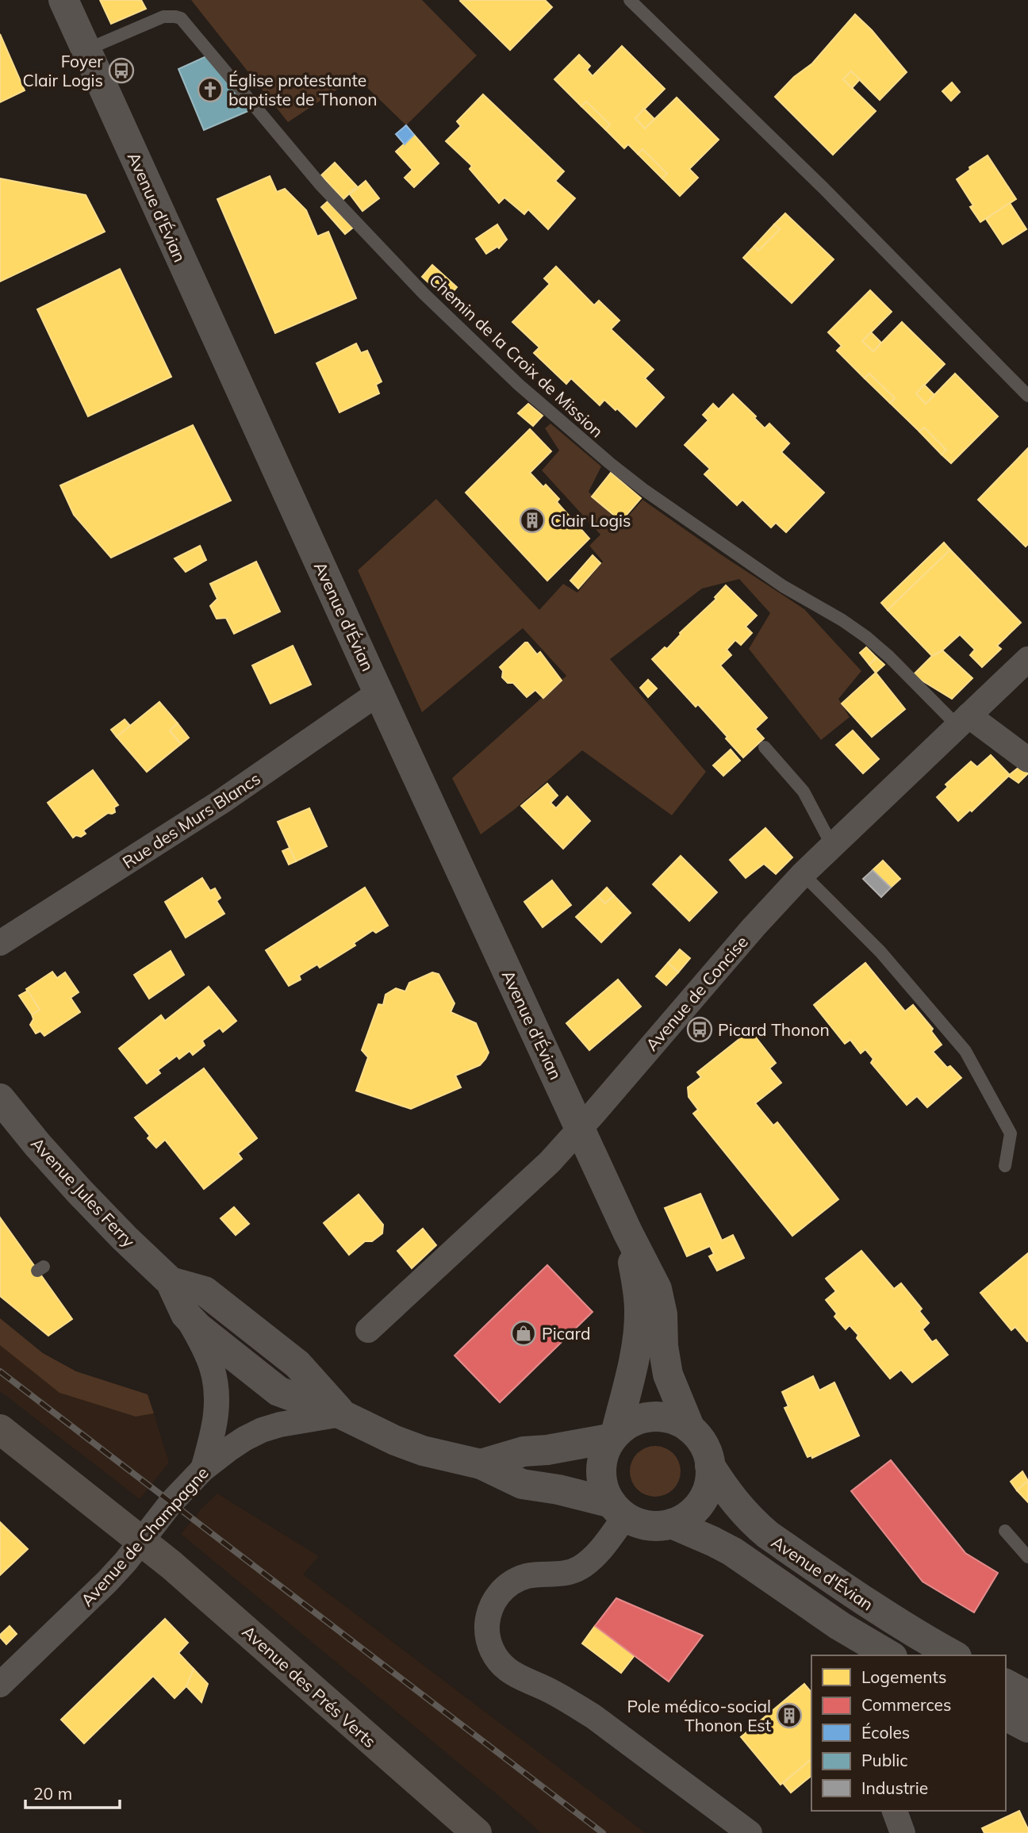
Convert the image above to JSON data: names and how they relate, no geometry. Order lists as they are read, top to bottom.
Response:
{
  "streets": {
    "main road": ["Avenue des Prés Verts"],
    "street": [
      "Avenue d'Évian",
      "Rue des Murs Blancs",
      "Avenue de Concise",
      "Avenue Jules Ferry",
      "Avenue de Champagne"
    ],
    "lane": ["Chemin de la Croix de Mission"]
  },
  "crossings": [
    ["Avenue d'Évian", "Chemin de la Croix de Mission"],
    ["Avenue d'Évian", "Rue des Murs Blancs"],
    ["Avenue d'Évian", "Avenue de Concise"],
    ["Avenue d'Évian", "Avenue Jules Ferry"],
    ["Chemin de la Croix de Mission", "Avenue de Concise"],
    ["Avenue Jules Ferry", "Avenue de Champagne"],
    ["Avenue de Champagne", "Avenue des Prés Verts"]
  ],
  "places": {
    "bus stop": ["Foyer Clair Logis", "Picard Thonon"],
    "church": ["Église protestante baptiste de Thonon"],
    "building": ["Clair Logis", "Pole médico-social Thonon Est"],
    "shop": ["Picard"]
  },
  "legend": [
    "Logements",
    "Commerces",
    "Écoles",
    "Public",
    "Industrie"
  ],
  "scale_bar": "20 m"
}
